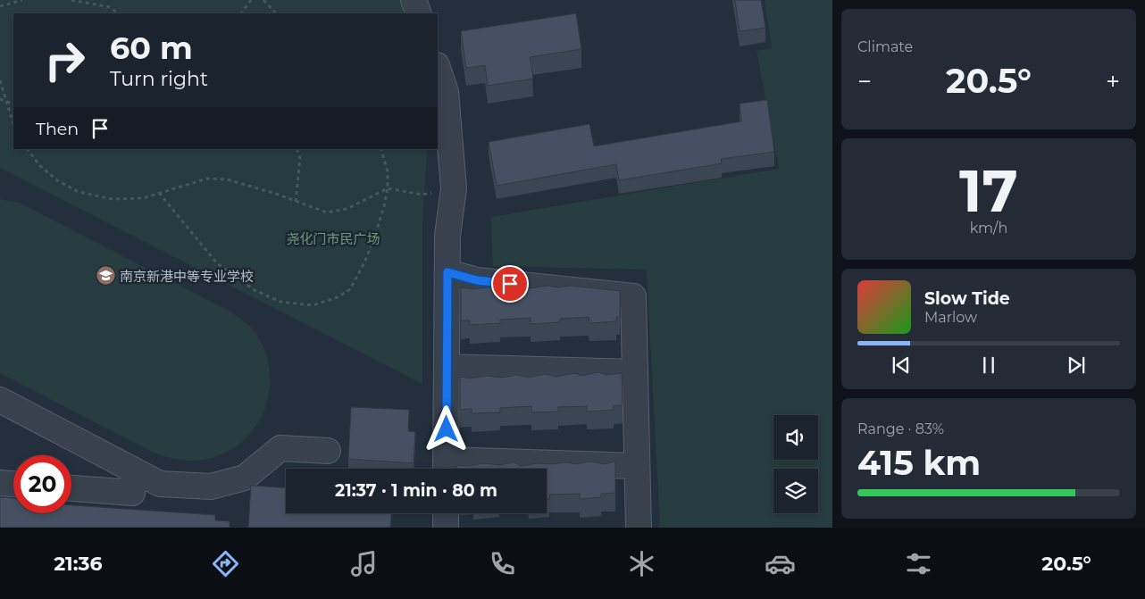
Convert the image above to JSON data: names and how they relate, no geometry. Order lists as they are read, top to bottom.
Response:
{
  "parks": ["尧化门市民广场"],
  "places": {
    "school or university": ["南京新港中等专业学校"]
  },
  "page": {
    "tile": [
      "Climate",
      ["17", "km/h"],
      ["Range · 83%", "415 km"]
    ],
    "turn": ["60 m", "Turn right"],
    "heat": ["−", "20.5°", "+"],
    "then": "Then",
    "song": ["Slow Tide", "Marlow"],
    "limit": "20",
    "trip": "21:37 · 1 min · 80 m",
    "tabs": ["21:36", "20.5°"]
  }
}
